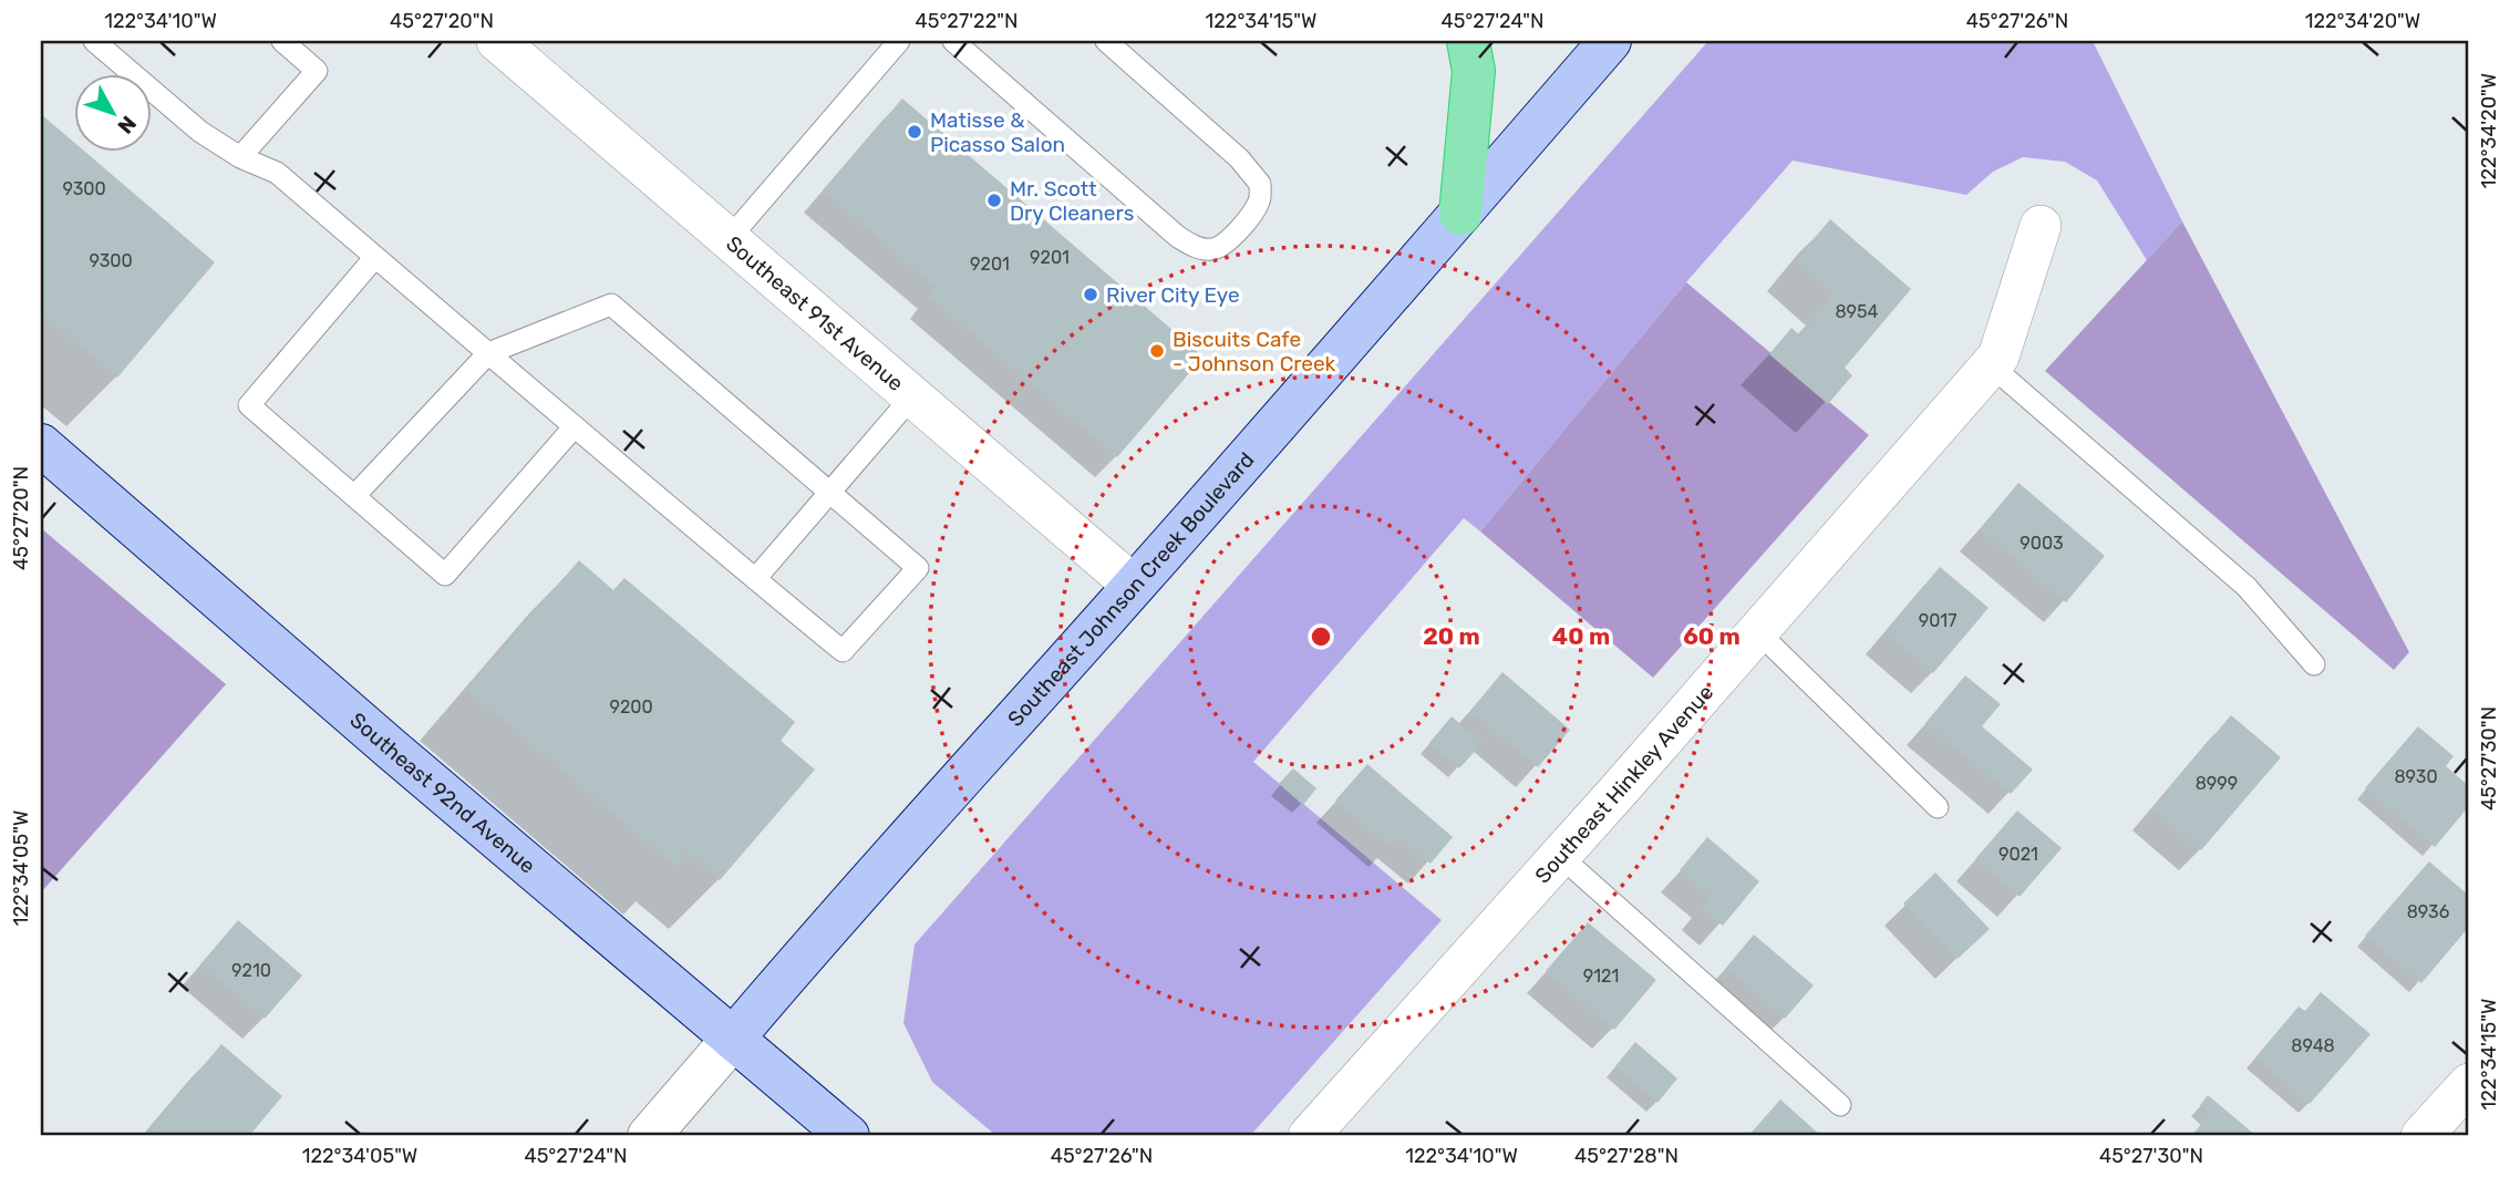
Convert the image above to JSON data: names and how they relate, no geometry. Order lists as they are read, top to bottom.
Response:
{
  "streets": {
    "main road": ["Southeast Johnson Creek Boulevard", "Southeast 92nd Avenue"],
    "street": ["Southeast 91st Avenue", "Southeast Hinkley Avenue"]
  },
  "crossings": [
    ["Southeast 91st Avenue", "Southeast Johnson Creek Boulevard"],
    ["Southeast Johnson Creek Boulevard", "Southeast 92nd Avenue"]
  ],
  "places": [
    "Matisse & Picasso Salon",
    "Mr. Scott Dry Cleaners",
    "River City Eye",
    "Biscuits Cafe - Johnson Creek"
  ],
  "house_numbers": [
    "9300",
    "9201",
    "9300",
    "9201",
    "8954",
    "9003",
    "9017",
    "9200",
    "8930",
    "8999",
    "9021",
    "8936",
    "9210",
    "9121",
    "8948"
  ],
  "north": "bottom right",
  "coordinates": [
    "122°34'10\"W",
    "45°27'20\"N",
    "45°27'22\"N",
    "122°34'15\"W",
    "45°27'24\"N",
    "45°27'26\"N",
    "122°34'20\"W",
    "45°27'30\"N",
    "122°34'05\"W",
    "45°27'28\"N"
  ],
  "rings": ["20 m", "40 m", "60 m"]
}
